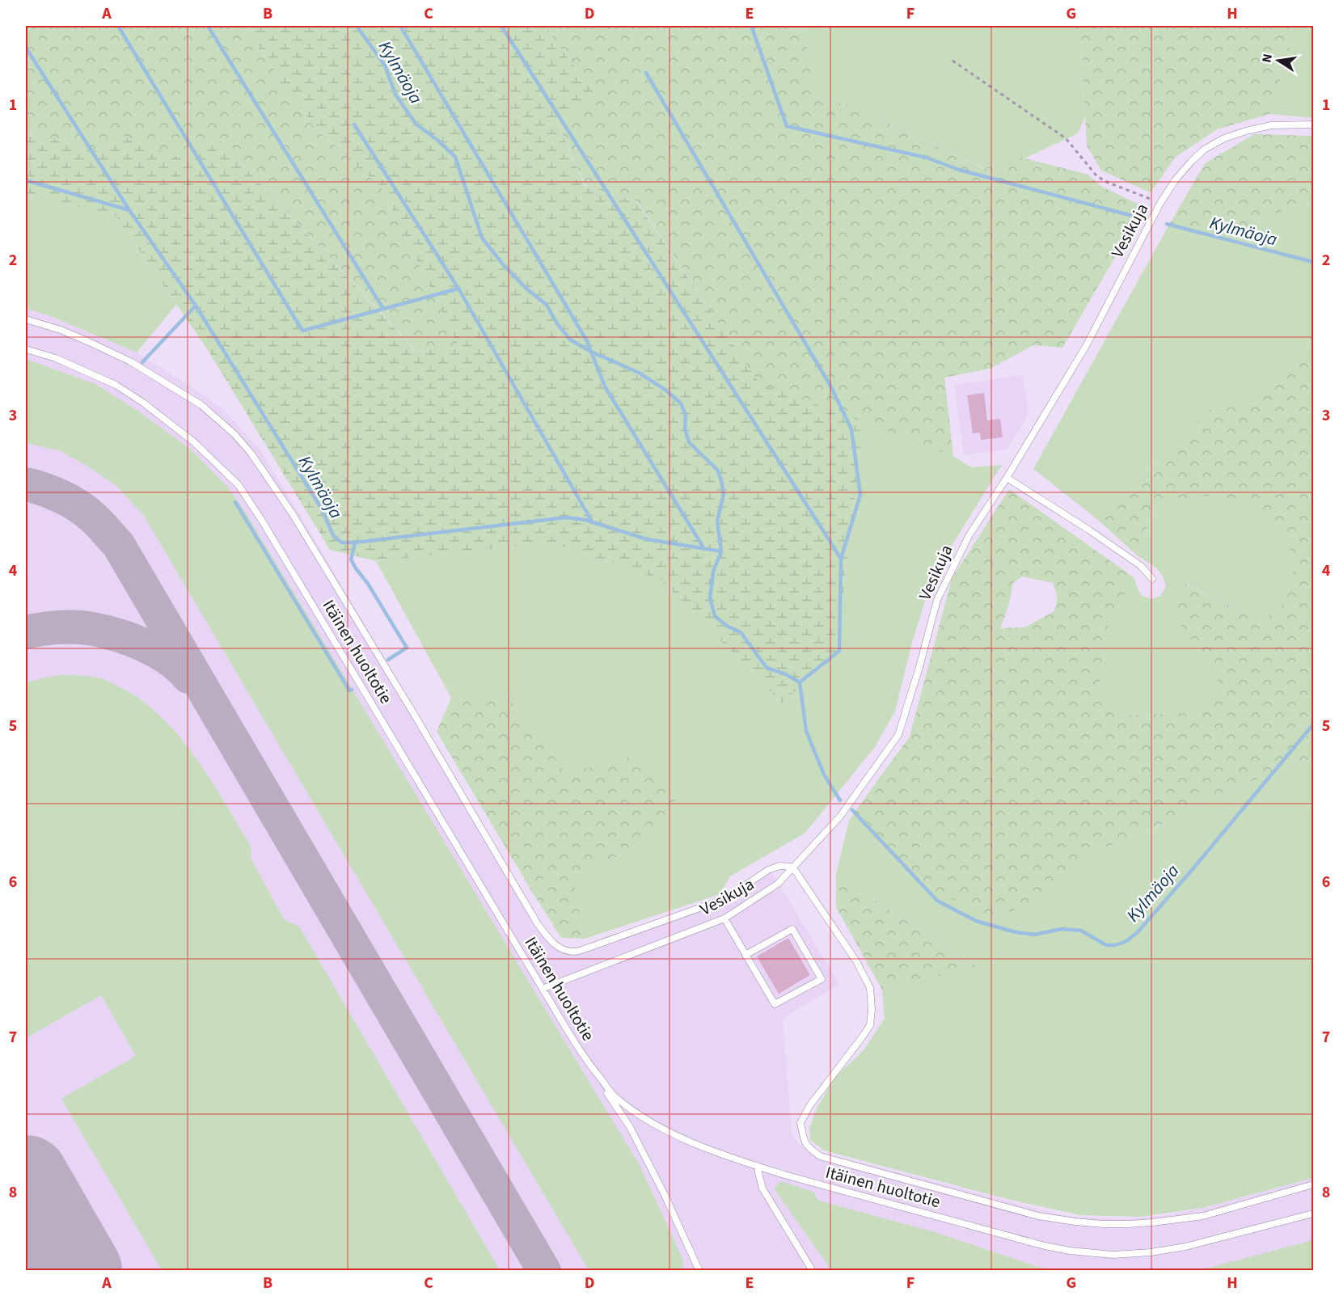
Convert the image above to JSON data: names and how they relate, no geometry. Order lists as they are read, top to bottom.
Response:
{
  "streets": {
    "lane": ["Vesikuja", "Itäinen huoltotie"]
  },
  "crossings": [
    ["Vesikuja", "Itäinen huoltotie"]
  ],
  "water": ["Kylmäoja"],
  "north": "left",
  "grid": {
    "columns": [
      "A",
      "B",
      "C",
      "D",
      "E",
      "F",
      "G",
      "H"
    ],
    "rows": [
      "1",
      "2",
      "3",
      "4",
      "5",
      "6",
      "7",
      "8"
    ]
  }
}
